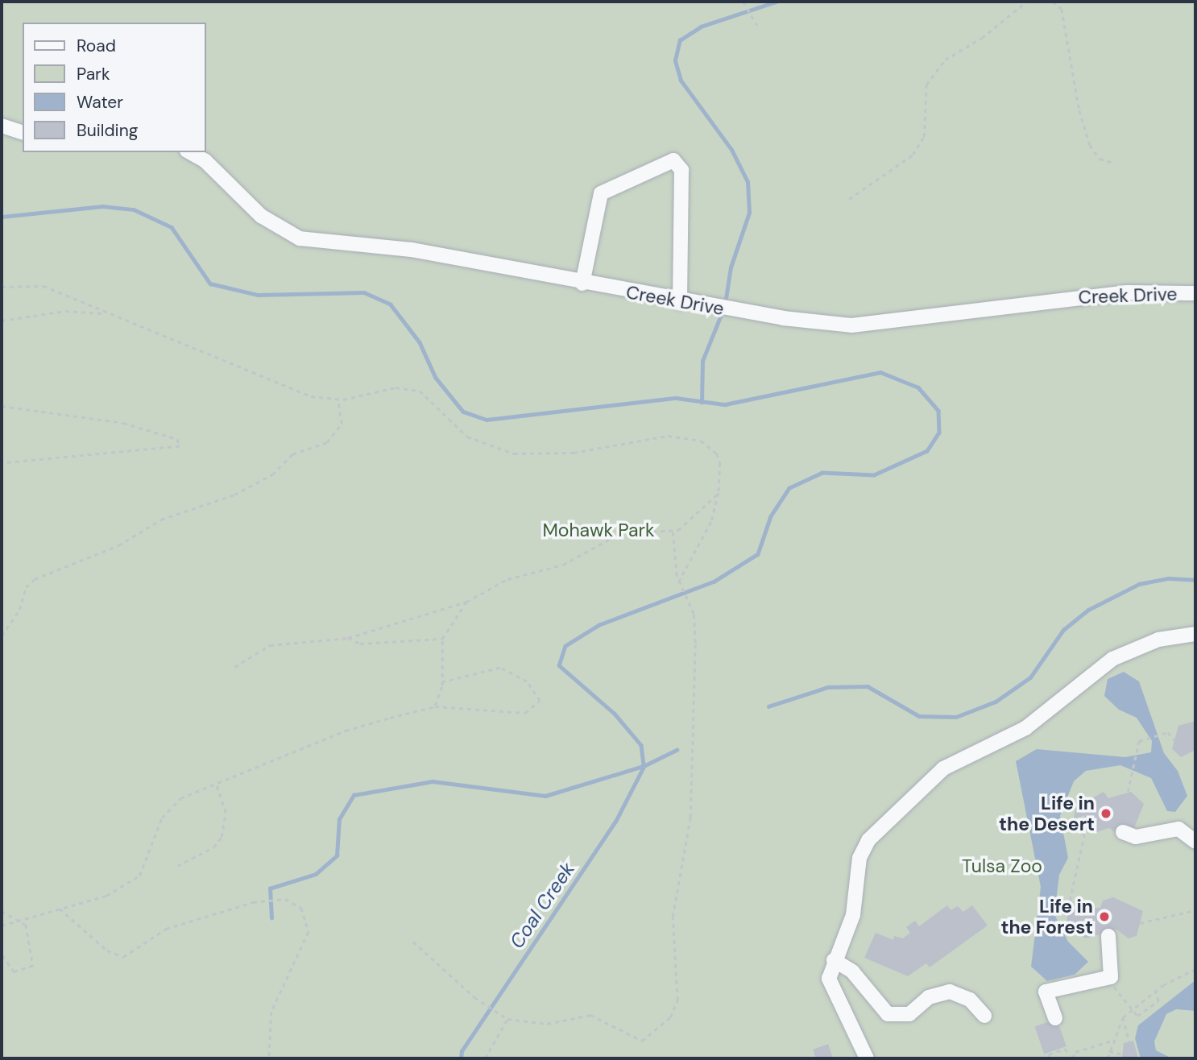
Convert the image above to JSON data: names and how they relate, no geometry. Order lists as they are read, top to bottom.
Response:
{
  "streets": {
    "street": ["Creek Drive"]
  },
  "water": ["Coal Creek"],
  "parks": ["Mohawk Park", "Tulsa Zoo"],
  "places": ["Life in the Desert", "Life in the Forest"],
  "legend": [
    "Road",
    "Park",
    "Water",
    "Building"
  ]
}
